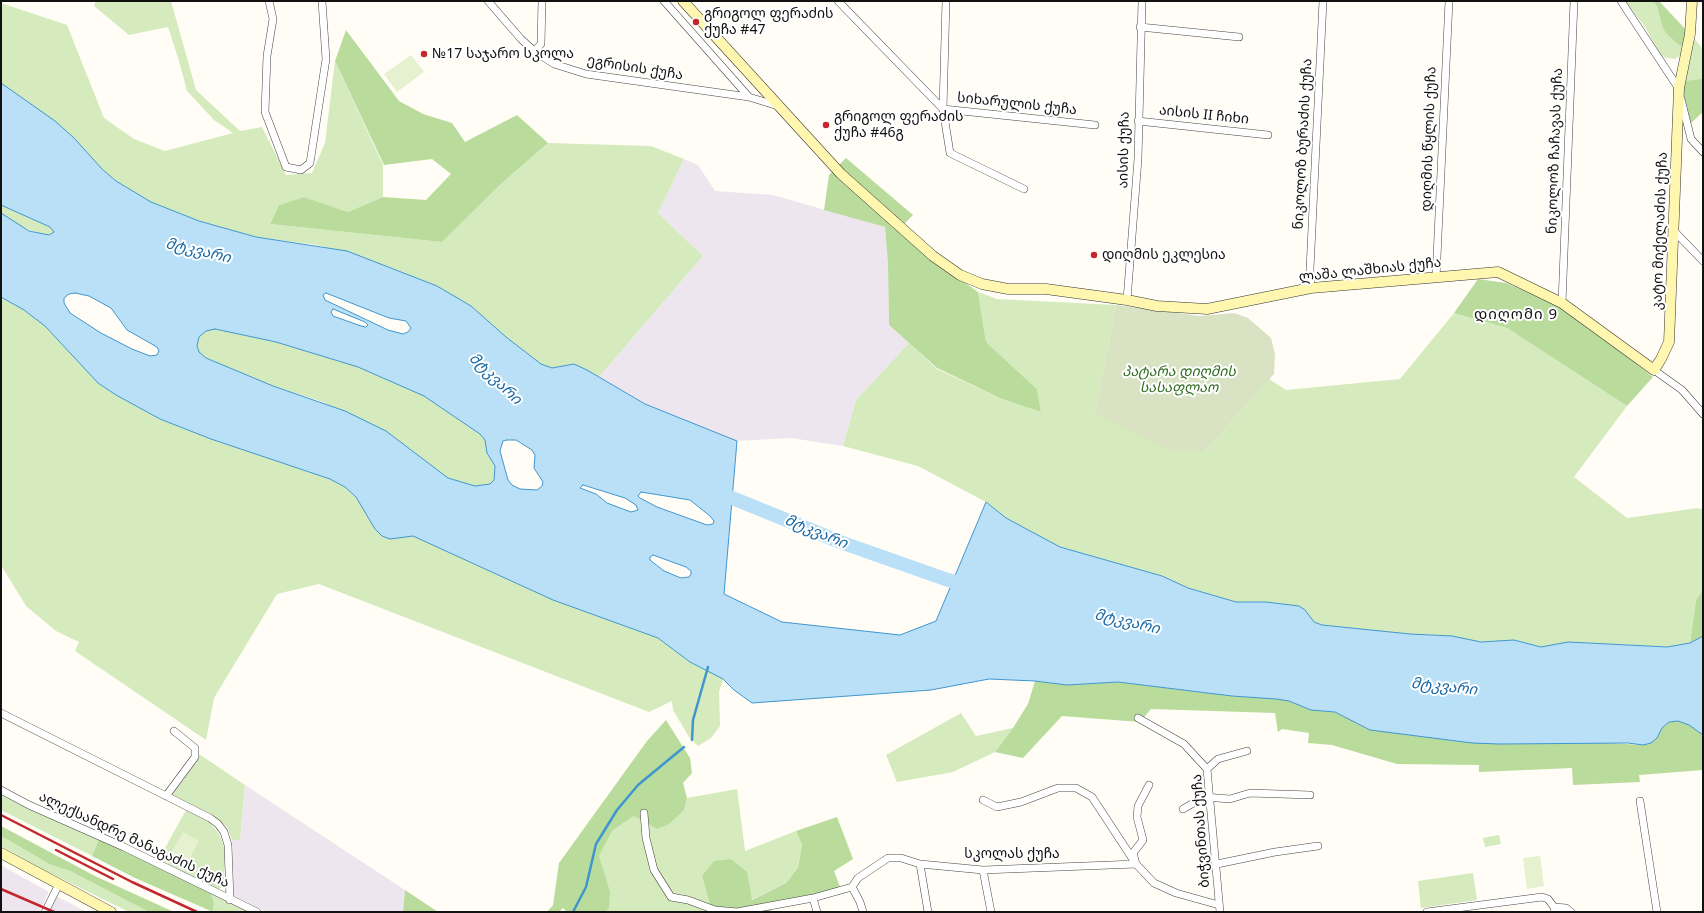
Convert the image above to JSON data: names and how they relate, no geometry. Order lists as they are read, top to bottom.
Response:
{
  "streets": {
    "street": [
      "ეგრისის ქუჩა",
      "სიხარულის ქუჩა",
      "აისის II ჩიხი",
      "დიღმის წყლის ქუჩა",
      "ნიკოლოზ ბურაძის ქუჩა",
      "აისის ქუჩა",
      "ნიკოლოზ ჩაჩავას ქუჩა",
      "კატო მიქელაძის ქუჩა",
      "ლაშა ლაშხიას ქუჩა",
      "ბიჭვინთას ქუჩა",
      "ალექსანდრე მანაგაძის ქუჩა",
      "სკოლას ქუჩა"
    ]
  },
  "crossings": [
    ["ეგრისის ქუჩა", "ლაშა ლაშხიას ქუჩა"],
    ["აისის II ჩიხი", "აისის ქუჩა"],
    ["დიღმის წყლის ქუჩა", "ლაშა ლაშხიას ქუჩა"],
    ["ნიკოლოზ ბურაძის ქუჩა", "ლაშა ლაშხიას ქუჩა"],
    ["აისის ქუჩა", "ლაშა ლაშხიას ქუჩა"],
    ["ნიკოლოზ ჩაჩავას ქუჩა", "ლაშა ლაშხიას ქუჩა"],
    ["კატო მიქელაძის ქუჩა", "ლაშა ლაშხიას ქუჩა"]
  ],
  "districts": ["დიღომი 9"],
  "water": ["მტკვარი"],
  "parks": ["პატარა დიღმის სასაფლაო"],
  "places": [
    "გრიგოლ ფერაძის ქუჩა #47",
    "№17 საჯარო სკოლა",
    "გრიგოლ ფერაძის ქუჩა #46გ",
    "დიღმის ეკლესია"
  ]
}
